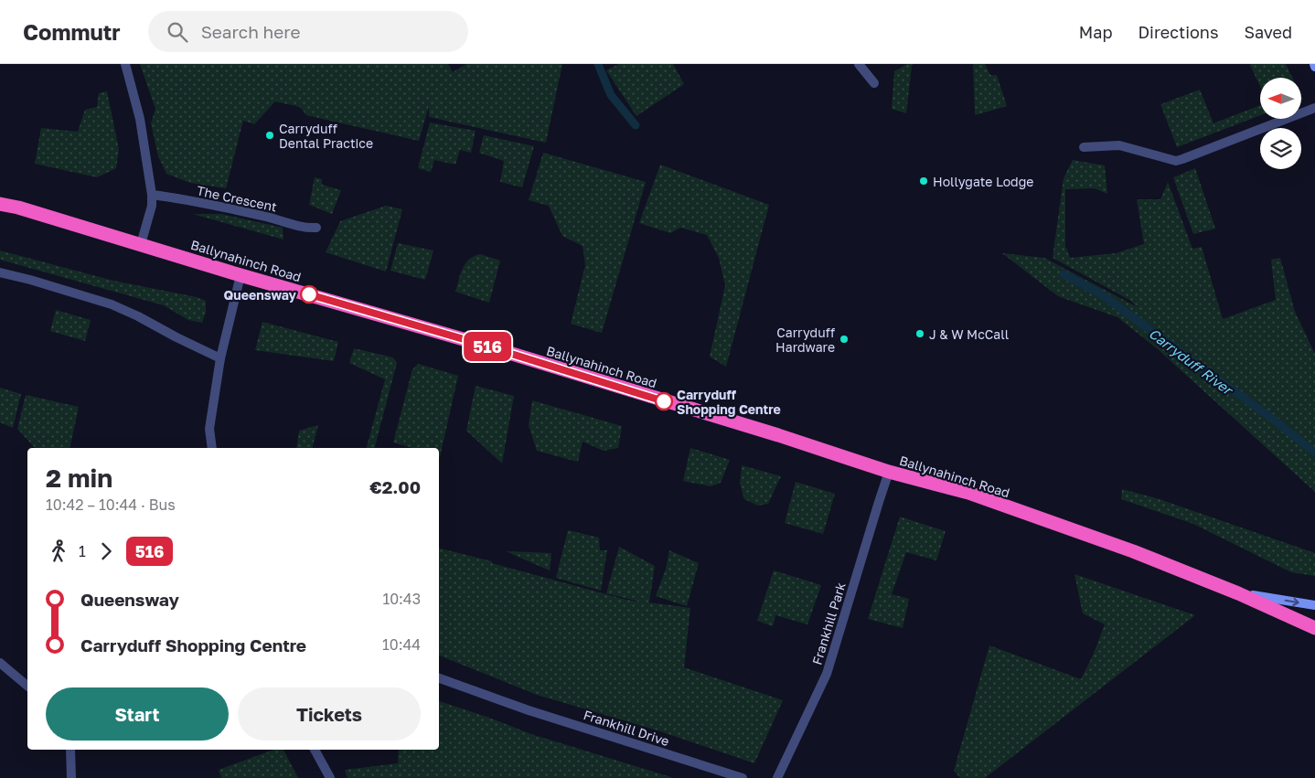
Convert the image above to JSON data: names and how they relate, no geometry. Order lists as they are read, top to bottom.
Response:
{
  "streets": {
    "highway": ["Ballynahinch Road"],
    "street": ["The Crescent", "Frankhill Park", "Frankhill Drive"]
  },
  "crossings": [
    ["Ballynahinch Road", "Frankhill Park"]
  ],
  "water": ["Carryduff River"],
  "places": [
    "Carryduff Dental Practice",
    "Hollygate Lodge",
    "Queensway",
    "J & W McCall",
    "Carryduff Hardware",
    "Carryduff Shopping Centre"
  ],
  "lines": ["bus line 516"],
  "north": "left",
  "page": {
    "header": "Commutr",
    "search": "Search here",
    "nav": ["Map", "Directions", "Saved"],
    "on_map": "516",
    "heading": ["2 min", "10:42 – 10:44 · Bus", "€2.00"],
    "legs": ["1", "516"],
    "list": [
      {
        "name": "Queensway",
        "value": "10:43"
      },
      {
        "name": "Carryduff Shopping Centre",
        "value": "10:44"
      }
    ],
    "buttons": ["Start", "Tickets"]
  }
}
